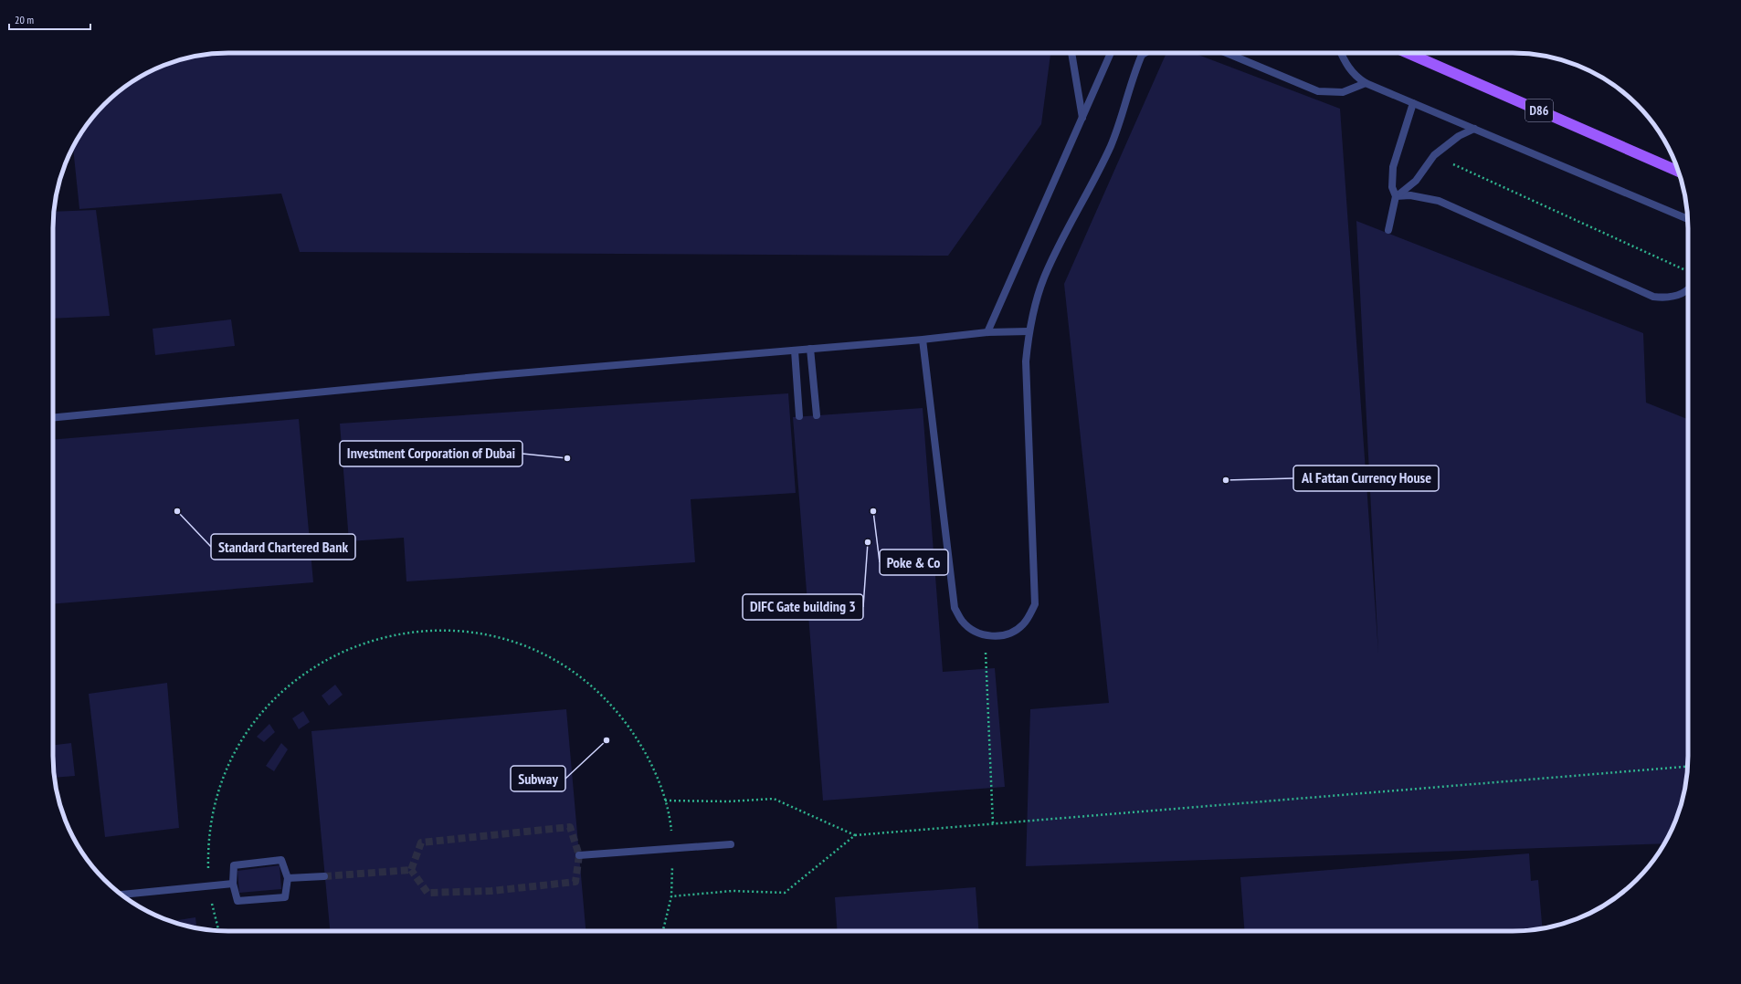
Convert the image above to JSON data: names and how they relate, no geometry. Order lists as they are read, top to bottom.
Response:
{
  "streets": {
    "main road": ["D86"]
  },
  "places": [
    "Investment Corporation of Dubai",
    "Al Fattan Currency House",
    "Standard Chartered Bank",
    "Poke & Co",
    "DIFC Gate building 3",
    "Subway"
  ],
  "scale_bar": "20 m"
}
